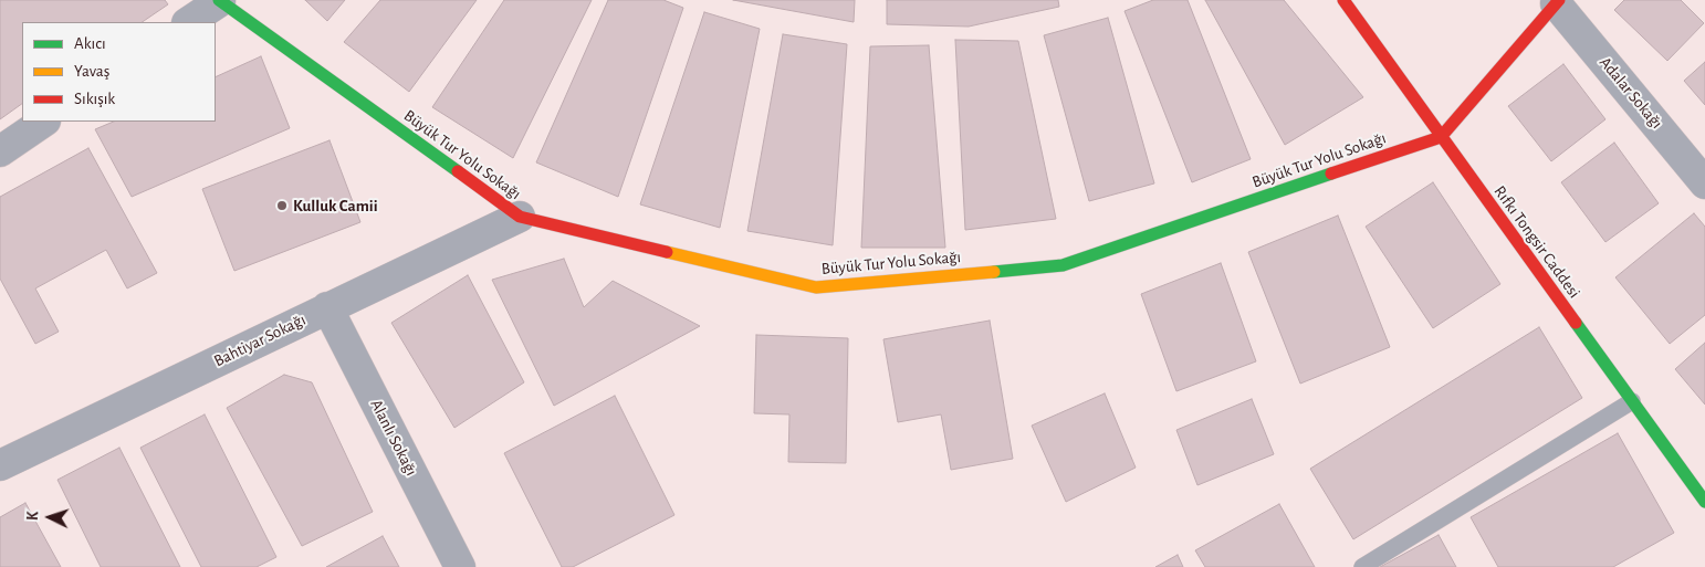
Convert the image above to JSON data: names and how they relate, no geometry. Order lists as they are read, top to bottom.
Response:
{
  "streets": {
    "street": [
      "Adalar Sokağı",
      "Büyük Tur Yolu Sokağı",
      "Rıfkı Tongsir Caddesi",
      "Bahtiyar Sokağı",
      "Alanlı Sokağı"
    ]
  },
  "crossings": [
    ["Büyük Tur Yolu Sokağı", "Rıfkı Tongsir Caddesi"],
    ["Büyük Tur Yolu Sokağı", "Bahtiyar Sokağı"],
    ["Bahtiyar Sokağı", "Alanlı Sokağı"]
  ],
  "places": ["Kulluk Camii"],
  "legend": ["Akıcı", "Yavaş", "Sıkışık"],
  "north": "left"
}
